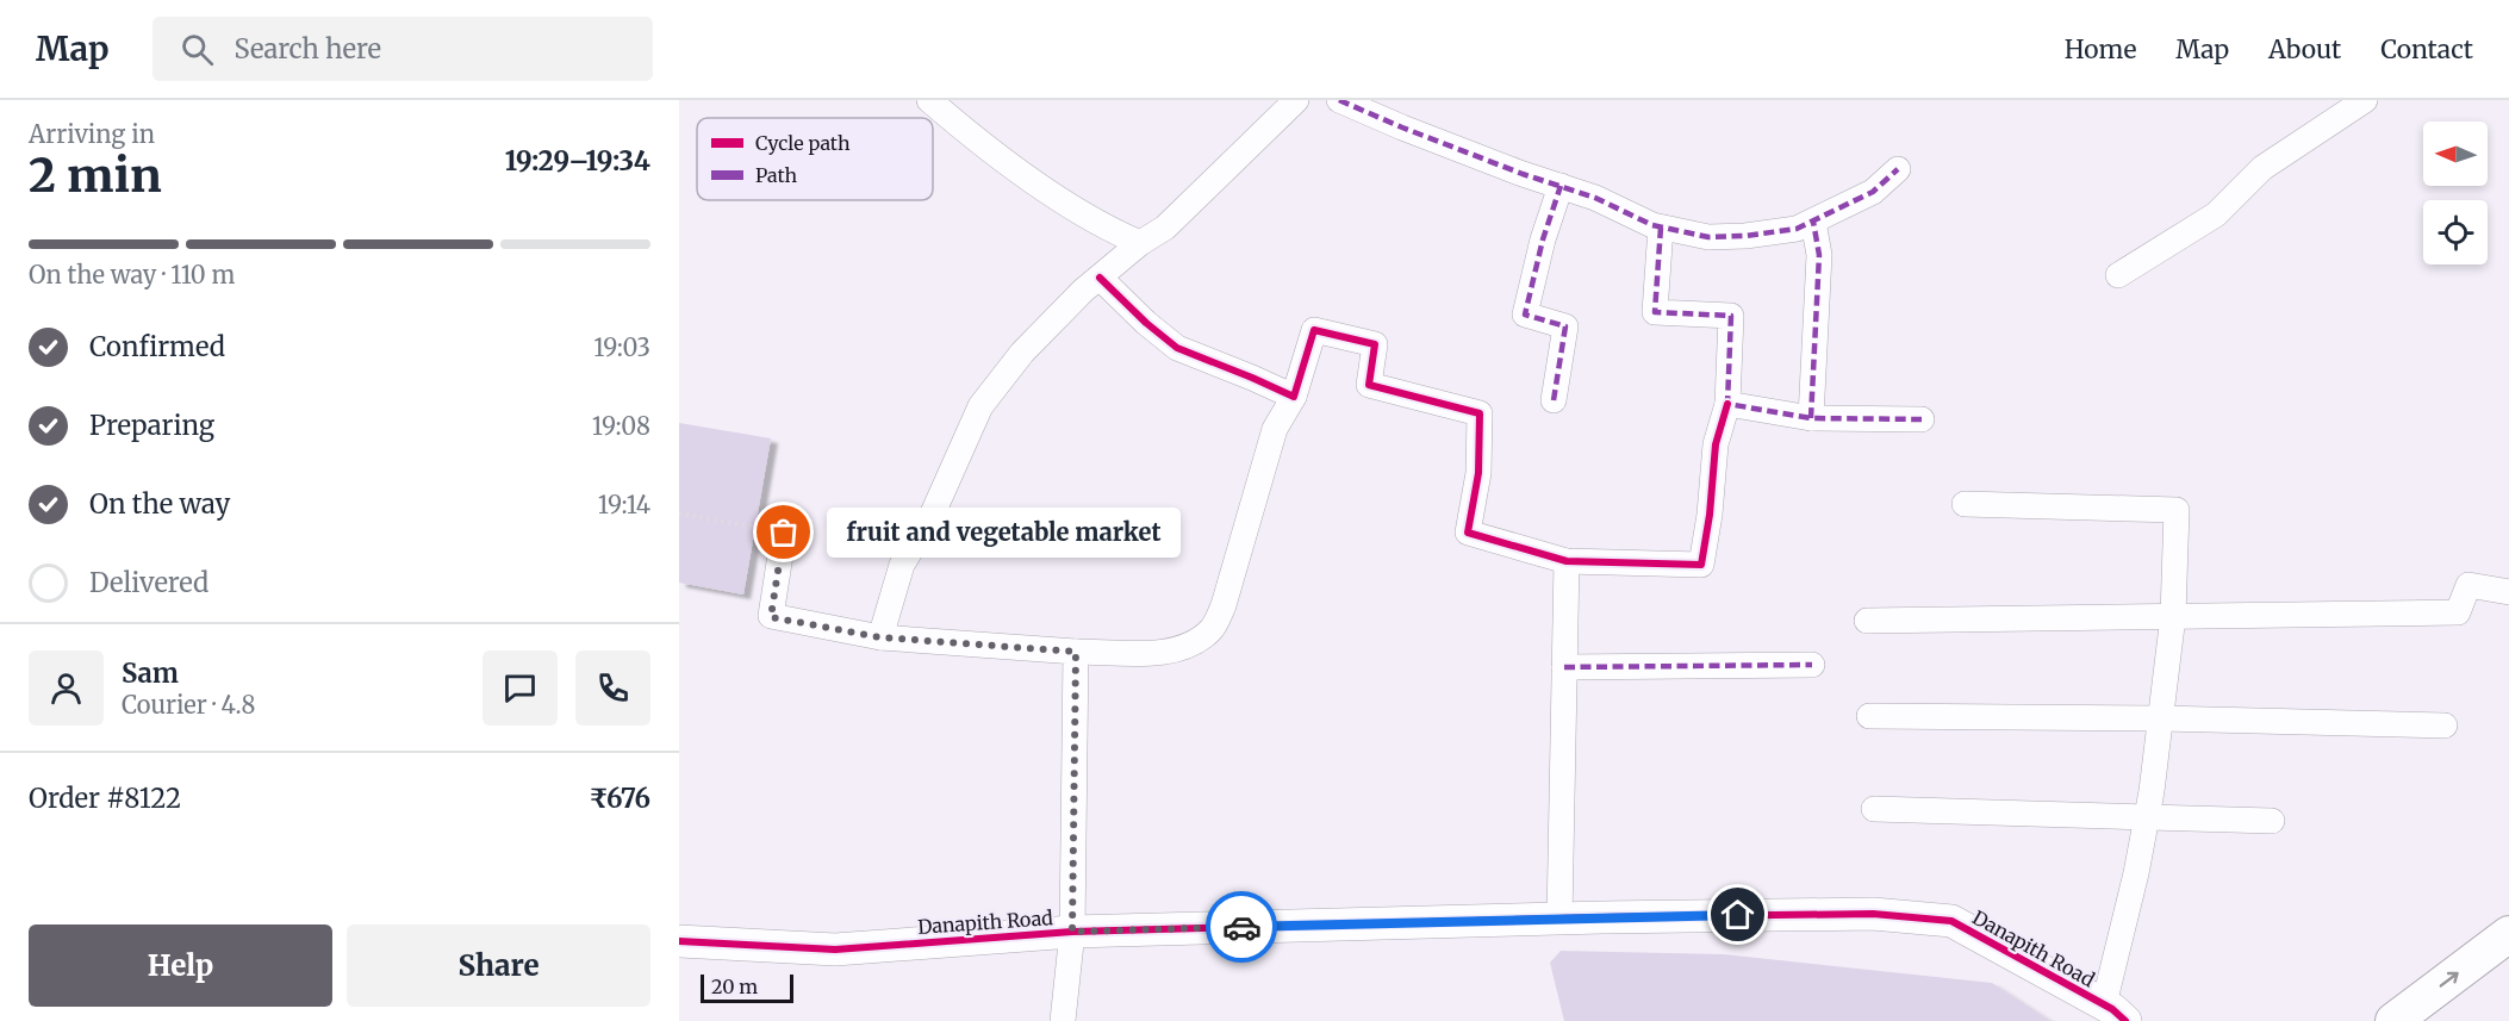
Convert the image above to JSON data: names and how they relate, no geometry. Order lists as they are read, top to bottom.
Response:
{
  "streets": {
    "street": ["Danapith Road"]
  },
  "places": ["fruit and vegetable market"],
  "legend": ["Cycle path", "Path"],
  "scale_bar": "20 m",
  "north": "left",
  "page": {
    "header": "Map",
    "search": "Search here",
    "nav": [
      "Home",
      "Map",
      "About",
      "Contact"
    ],
    "heading": ["2 min", "Arriving in", "19:29–19:34"],
    "panel": [
      "Sam",
      "Courier · 4.8",
      "Order #8122",
      "₹676"
    ],
    "bar": "On the way · 110 m",
    "list": [
      ["Confirmed", "19:03"],
      ["Preparing", "19:08"],
      ["On the way", "19:14"],
      "Delivered"
    ],
    "bubble": "fruit and vegetable market",
    "buttons": ["Help", "Share"],
    "scale": "20 m"
  }
}
